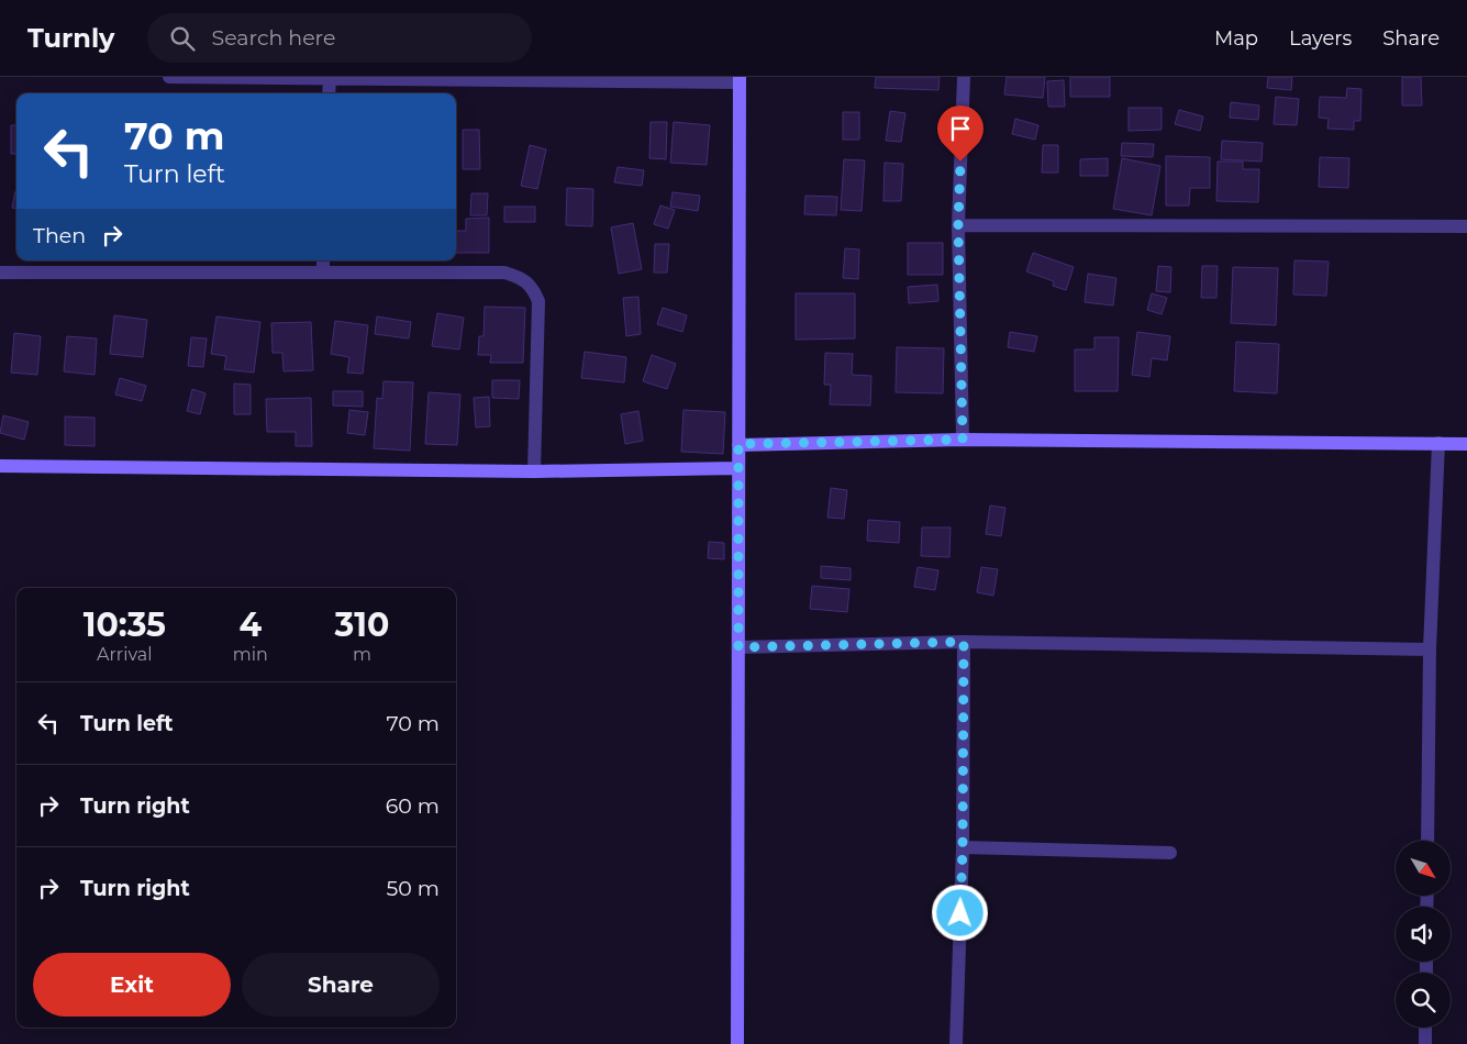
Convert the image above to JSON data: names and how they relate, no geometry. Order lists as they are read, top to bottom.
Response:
{
  "north": "bottom right",
  "page": {
    "header": "Turnly",
    "search": "Search here",
    "nav": ["Map", "Layers", "Share"],
    "turn": ["70 m", "Turn left"],
    "then": "Then",
    "eta": [
      "10:35",
      "Arrival",
      "4",
      "min",
      "310",
      "m"
    ],
    "list": [
      {
        "name": "Turn left",
        "value": "70 m"
      },
      {
        "name": "Turn right",
        "value": "60 m"
      },
      {
        "name": "Turn right",
        "value": "50 m"
      }
    ],
    "buttons": ["Exit", "Share"]
  }
}
